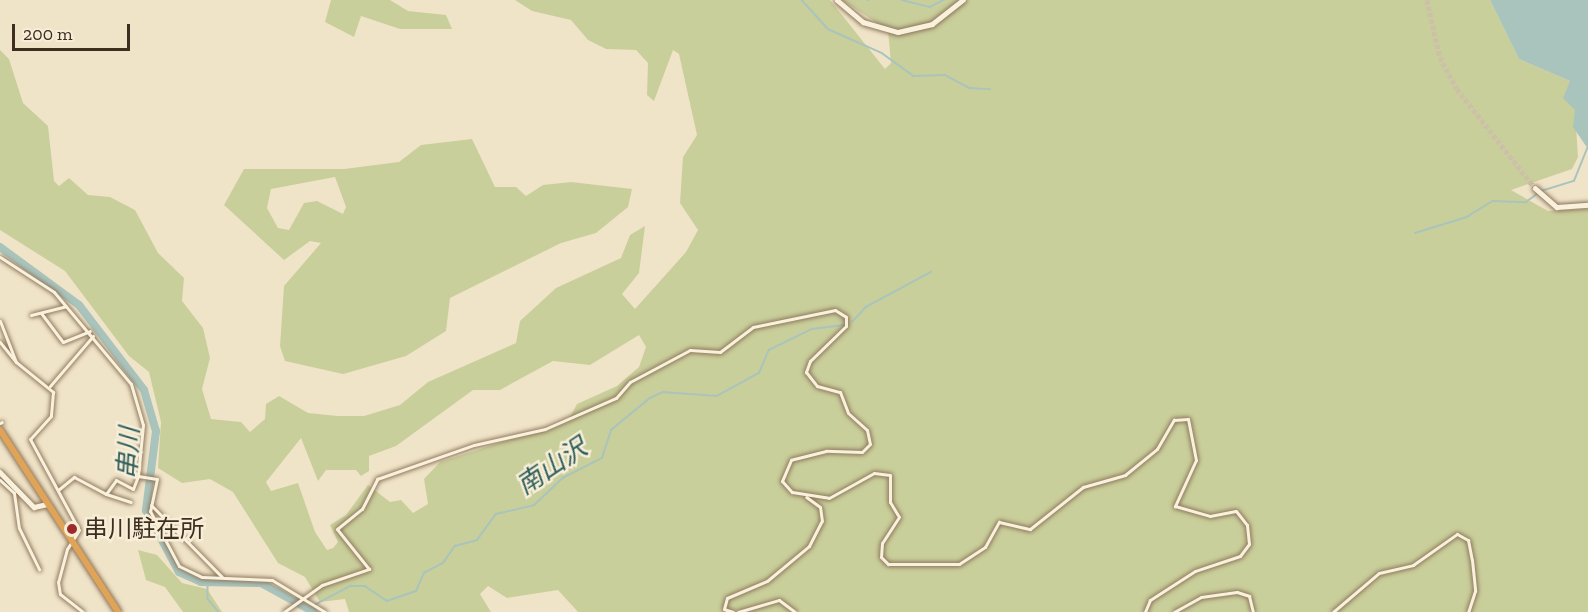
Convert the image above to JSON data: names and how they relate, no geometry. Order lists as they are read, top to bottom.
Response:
{
  "water": ["串川", "南山沢"],
  "places": ["串川駐在所"],
  "scale_bar": "200 m"
}
